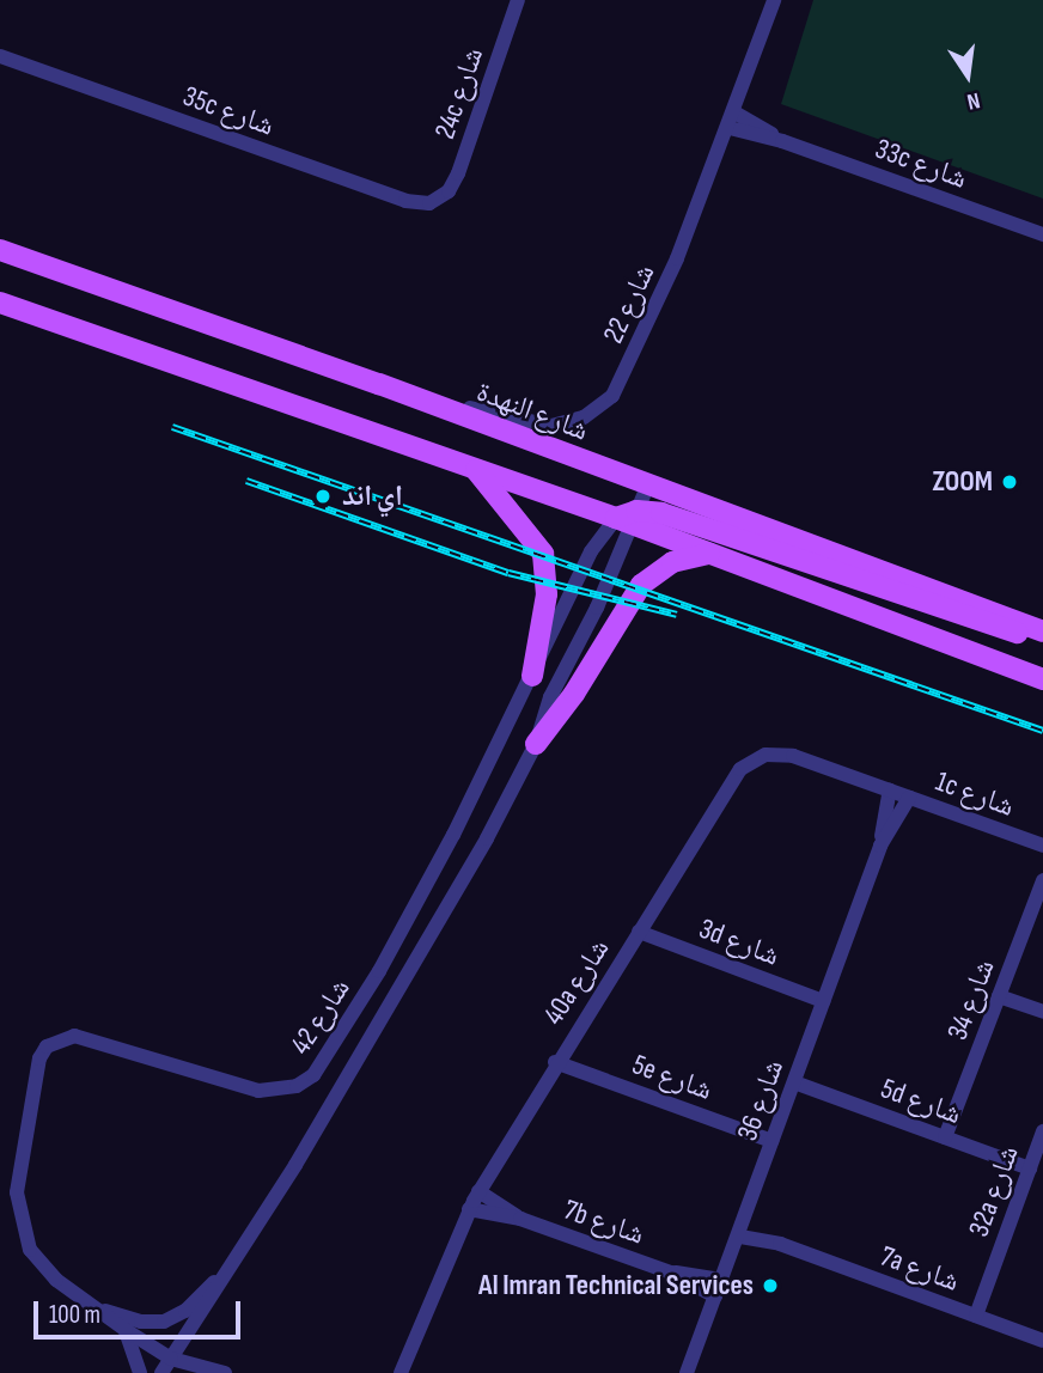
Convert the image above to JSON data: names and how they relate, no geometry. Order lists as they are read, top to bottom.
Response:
{
  "streets": {
    "main road": ["شارع النهدة"],
    "street": [
      "24c شارع",
      "35c شارع",
      "33c شارع",
      "شارع 22",
      "1c شارع",
      "3d شارع",
      "40a شارع",
      "شارع 34",
      "شارع 42",
      "5e شارع",
      "شارع 36",
      "5d شارع",
      "32a شارع",
      "7b شارع",
      "7a شارع"
    ]
  },
  "crossings": [
    ["24c شارع", "35c شارع"],
    ["33c شارع", "شارع 22"],
    ["شارع 22", "شارع النهدة"],
    ["شارع النهدة", "شارع 42"],
    ["1c شارع", "40a شارع"],
    ["1c شارع", "شارع 36"],
    ["3d شارع", "40a شارع"],
    ["3d شارع", "شارع 36"],
    ["40a شارع", "5e شارع"],
    ["40a شارع", "شارع 36"],
    ["40a شارع", "7b شارع"],
    ["شارع 34", "5d شارع"],
    ["5e شارع", "شارع 36"],
    ["شارع 36", "5d شارع"],
    ["شارع 36", "7b شارع"],
    ["شارع 36", "7a شارع"],
    ["5d شارع", "32a شارع"],
    ["32a شارع", "7a شارع"]
  ],
  "places": ["ZOOM", "اي اند", "Al Imran Technical Services"],
  "scale_bar": "100 m",
  "north": "bottom"
}
